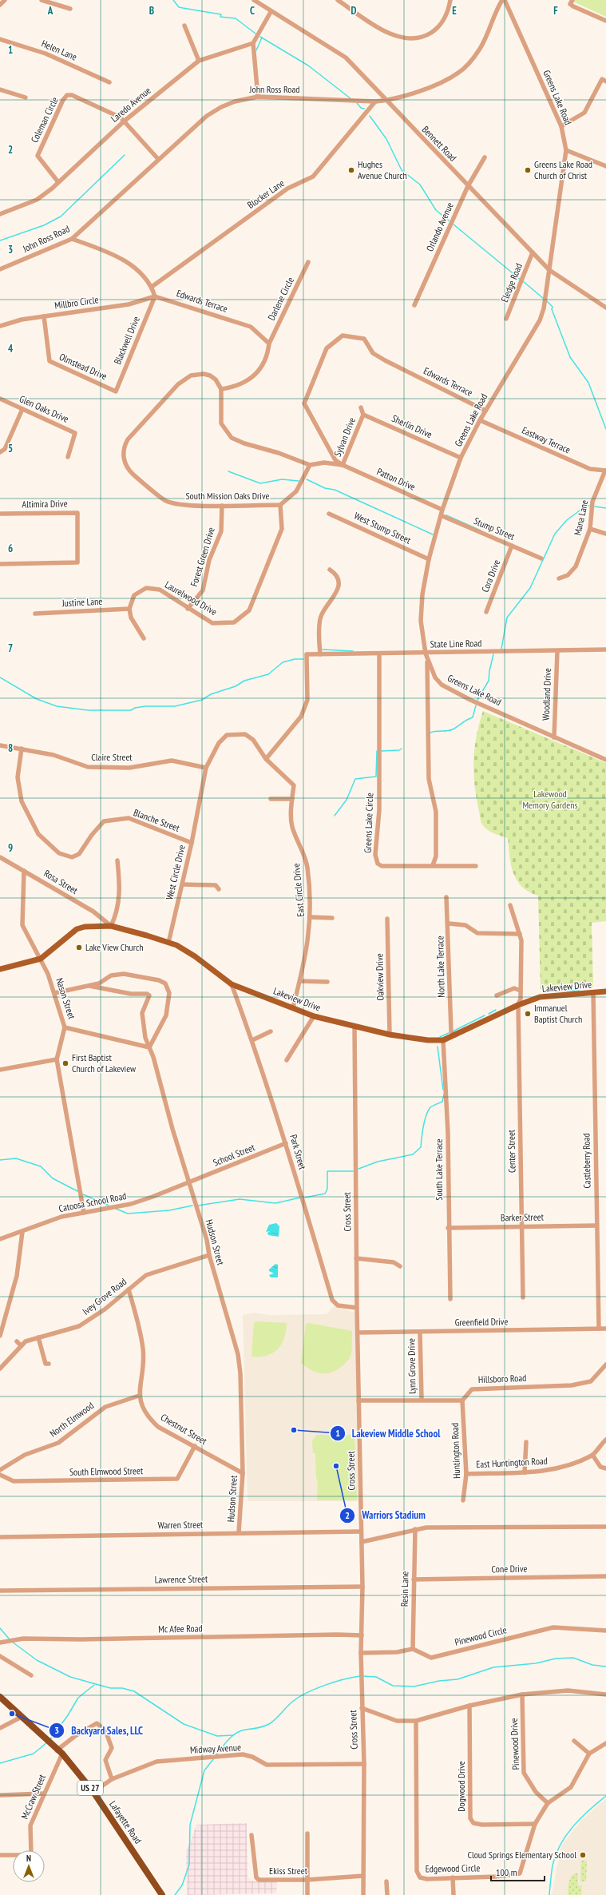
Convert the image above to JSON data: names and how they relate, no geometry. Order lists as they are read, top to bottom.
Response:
{
  "streets": {
    "highway": ["US 27", "Lafayette Road"],
    "main road": ["Lakeview Drive"],
    "street": [
      "Helen Lane",
      "John Ross Road",
      "Greens Lake Road",
      "Laredo Avenue",
      "Coleman Circle",
      "Bennett Road",
      "Blocker Lane",
      "Orlando Avenue",
      "Eledge Road",
      "Darlene Circle",
      "Edwards Terrace",
      "Millbro Circle",
      "Blackwell Drive",
      "Olmstead Drive",
      "Glen Oaks Drive",
      "Sherlin Drive",
      "Sylvan Drive",
      "Eastway Terrace",
      "Patton Drive",
      "South Mission Oaks Drive",
      "Altimira Drive",
      "Mana Lane",
      "West Stump Street",
      "Stump Street",
      "Forest Green Drive",
      "Cora Drive",
      "Laurelwood Drive",
      "Justine Lane",
      "State Line Road",
      "Woodland Drive",
      "Claire Street",
      "Blanche Street",
      "Greens Lake Circle",
      "West Circle Drive",
      "Rosa Street",
      "East Circle Drive",
      "North Lake Terrace",
      "Oakview Drive",
      "Nason Street",
      "Center Street",
      "Park Street",
      "School Street",
      "Castleberry Road",
      "South Lake Terrace",
      "Catoosa School Road",
      "Cross Street",
      "Barker Street",
      "Hudson Street",
      "Ivey Grove Road",
      "Greenfield Drive",
      "Lynn Grove Drive",
      "Hillsboro Road",
      "North Elmwood",
      "Chestnut Street",
      "Huntington Road",
      "East Huntington Road",
      "South Elmwood Street",
      "Warren Street",
      "Cone Drive",
      "Lawrence Street",
      "Resin Lane",
      "Mc Afee Road",
      "Pinewood Circle",
      "Pinewood Drive",
      "Midway Avenue",
      "Dogwood Drive",
      "McCraw Street",
      "Edgewood Circle",
      "Ekiss Street"
    ]
  },
  "crossings": [
    ["John Ross Road", "Greens Lake Road"],
    ["John Ross Road", "Coleman Circle"],
    ["John Ross Road", "Bennett Road"],
    ["John Ross Road", "Blocker Lane"],
    ["Greens Lake Road", "Bennett Road"],
    ["Greens Lake Road", "Edwards Terrace"],
    ["Greens Lake Road", "Sherlin Drive"],
    ["Greens Lake Road", "Eastway Terrace"],
    ["Greens Lake Road", "Patton Drive"],
    ["Greens Lake Road", "West Stump Street"],
    ["Greens Lake Road", "Stump Street"],
    ["Greens Lake Road", "State Line Road"],
    ["Greens Lake Road", "Woodland Drive"],
    ["Laredo Avenue", "Coleman Circle"],
    ["Bennett Road", "Orlando Avenue"],
    ["Bennett Road", "Eledge Road"],
    ["Darlene Circle", "Edwards Terrace"],
    ["Edwards Terrace", "Millbro Circle"],
    ["Edwards Terrace", "Blackwell Drive"],
    ["Edwards Terrace", "Sylvan Drive"],
    ["Edwards Terrace", "Patton Drive"],
    ["Millbro Circle", "Blackwell Drive"],
    ["Millbro Circle", "Olmstead Drive"],
    ["Blackwell Drive", "Olmstead Drive"],
    ["Sherlin Drive", "Sylvan Drive"],
    ["Sylvan Drive", "Patton Drive"],
    ["Eastway Terrace", "Mana Lane"],
    ["South Mission Oaks Drive", "Forest Green Drive"],
    ["South Mission Oaks Drive", "Laurelwood Drive"],
    ["Stump Street", "Cora Drive"],
    ["Forest Green Drive", "Laurelwood Drive"],
    ["Laurelwood Drive", "Justine Lane"],
    ["State Line Road", "Woodland Drive"],
    ["State Line Road", "Greens Lake Circle"],
    ["State Line Road", "East Circle Drive"],
    ["Claire Street", "Blanche Street"],
    ["Claire Street", "West Circle Drive"],
    ["Claire Street", "East Circle Drive"],
    ["Blanche Street", "West Circle Drive"],
    ["West Circle Drive", "East Circle Drive"],
    ["West Circle Drive", "Lakeview Drive"],
    ["Rosa Street", "Lakeview Drive"],
    ["Rosa Street", "Nason Street"],
    ["East Circle Drive", "Lakeview Drive"],
    ["North Lake Terrace", "Lakeview Drive"],
    ["Oakview Drive", "Lakeview Drive"],
    ["Lakeview Drive", "Nason Street"],
    ["Lakeview Drive", "Center Street"],
    ["Lakeview Drive", "Park Street"],
    ["Lakeview Drive", "Castleberry Road"],
    ["Lakeview Drive", "South Lake Terrace"],
    ["Lakeview Drive", "Cross Street"],
    ["Nason Street", "Catoosa School Road"],
    ["Center Street", "Barker Street"],
    ["Park Street", "School Street"],
    ["Park Street", "Cross Street"],
    ["School Street", "Catoosa School Road"],
    ["School Street", "Hudson Street"],
    ["Castleberry Road", "Barker Street"],
    ["Castleberry Road", "Greenfield Drive"],
    ["South Lake Terrace", "Barker Street"],
    ["Catoosa School Road", "Hudson Street"],
    ["Cross Street", "Greenfield Drive"],
    ["Cross Street", "Warren Street"],
    ["Cross Street", "Lawrence Street"],
    ["Cross Street", "Mc Afee Road"],
    ["Cross Street", "Midway Avenue"],
    ["Cross Street", "Ekiss Street"],
    ["Hudson Street", "Ivey Grove Road"],
    ["Hudson Street", "Chestnut Street"],
    ["Hudson Street", "Warren Street"],
    ["Greenfield Drive", "Lynn Grove Drive"],
    ["Hillsboro Road", "Huntington Road"],
    ["North Elmwood", "Chestnut Street"],
    ["Chestnut Street", "South Elmwood Street"],
    ["Huntington Road", "East Huntington Road"],
    ["Cone Drive", "Resin Lane"],
    ["Resin Lane", "Pinewood Circle"],
    ["Pinewood Drive", "Edgewood Circle"],
    ["Midway Avenue", "Lafayette Road"],
    ["Dogwood Drive", "Edgewood Circle"],
    ["McCraw Street", "Lafayette Road"]
  ],
  "parks": ["Lakewood Memory Gardens"],
  "places": [
    "Hughes Avenue Church",
    "Greens Lake Road Church of Christ",
    "Lake View Church",
    "Immanuel Baptist Church",
    "First Baptist Church of Lakeview",
    "Lakeview Middle School",
    "Warriors Stadium",
    "Backyard Sales, LLC",
    "Cloud Springs Elementary School"
  ],
  "scale_bar": "100 m",
  "north": "top",
  "grid": {
    "columns": [
      "A",
      "B",
      "C",
      "D",
      "E",
      "F"
    ],
    "rows": [
      "1",
      "2",
      "3",
      "4",
      "5",
      "6",
      "7",
      "8",
      "9"
    ]
  }
}
